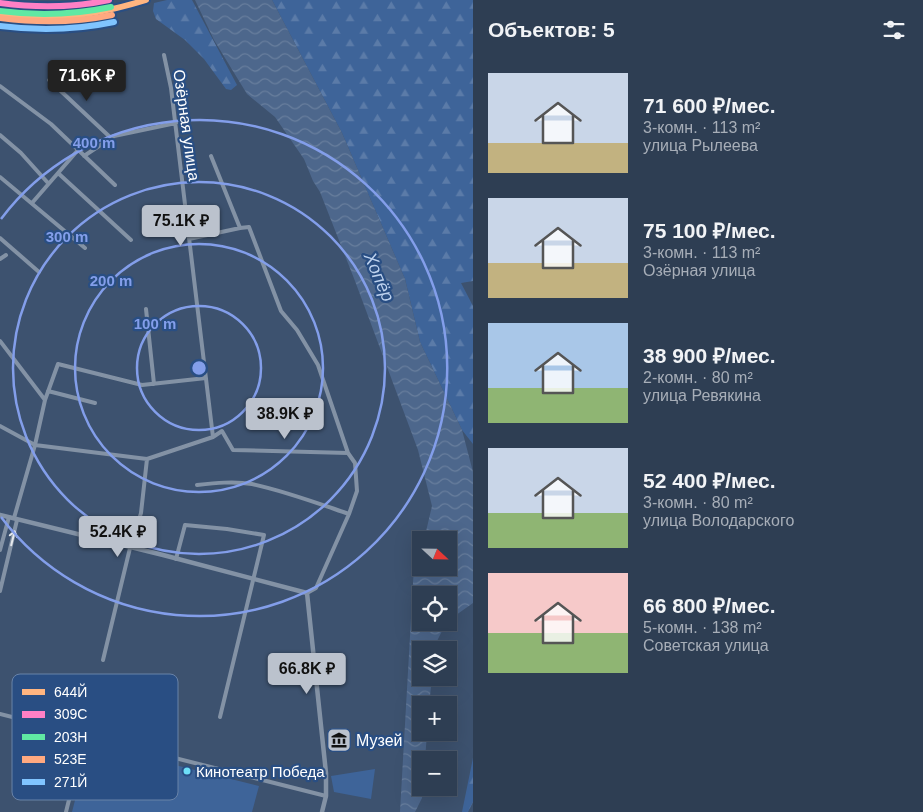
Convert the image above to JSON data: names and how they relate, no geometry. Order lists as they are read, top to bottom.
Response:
{
  "streets": {
    "street": ["Озёрная улица"]
  },
  "water": ["Хопёр"],
  "places": {
    "museum": ["Музей"],
    "other": ["Кинотеатр Победа"]
  },
  "lines": [
    "transit line 644Й",
    "transit line 309С",
    "transit line 203Н",
    "transit line 523Е",
    "transit line 271Й"
  ],
  "legend": [
    "644Й",
    "309С",
    "203Н",
    "523Е",
    "271Й"
  ],
  "north": "right",
  "page": {
    "heading": "Объектов: 5",
    "price": [
      "71.6K ₽",
      "75.1K ₽",
      "38.9K ₽",
      "52.4K ₽",
      "66.8K ₽"
    ],
    "list": [
      {
        "name": "71 600 ₽/мес.",
        "note": "3-комн. · 113 m² · улица Рылеева"
      },
      {
        "name": "75 100 ₽/мес.",
        "note": "3-комн. · 113 m² · Озёрная улица"
      },
      {
        "name": "38 900 ₽/мес.",
        "note": "2-комн. · 80 m² · улица Ревякина"
      },
      {
        "name": "52 400 ₽/мес.",
        "note": "3-комн. · 80 m² · улица Володарского"
      },
      {
        "name": "66 800 ₽/мес.",
        "note": "5-комн. · 138 m² · Советская улица"
      }
    ],
    "map_buttons": ["+", "−"]
  },
  "rings": [
    "400 m",
    "300 m",
    "200 m",
    "100 m"
  ]
}
